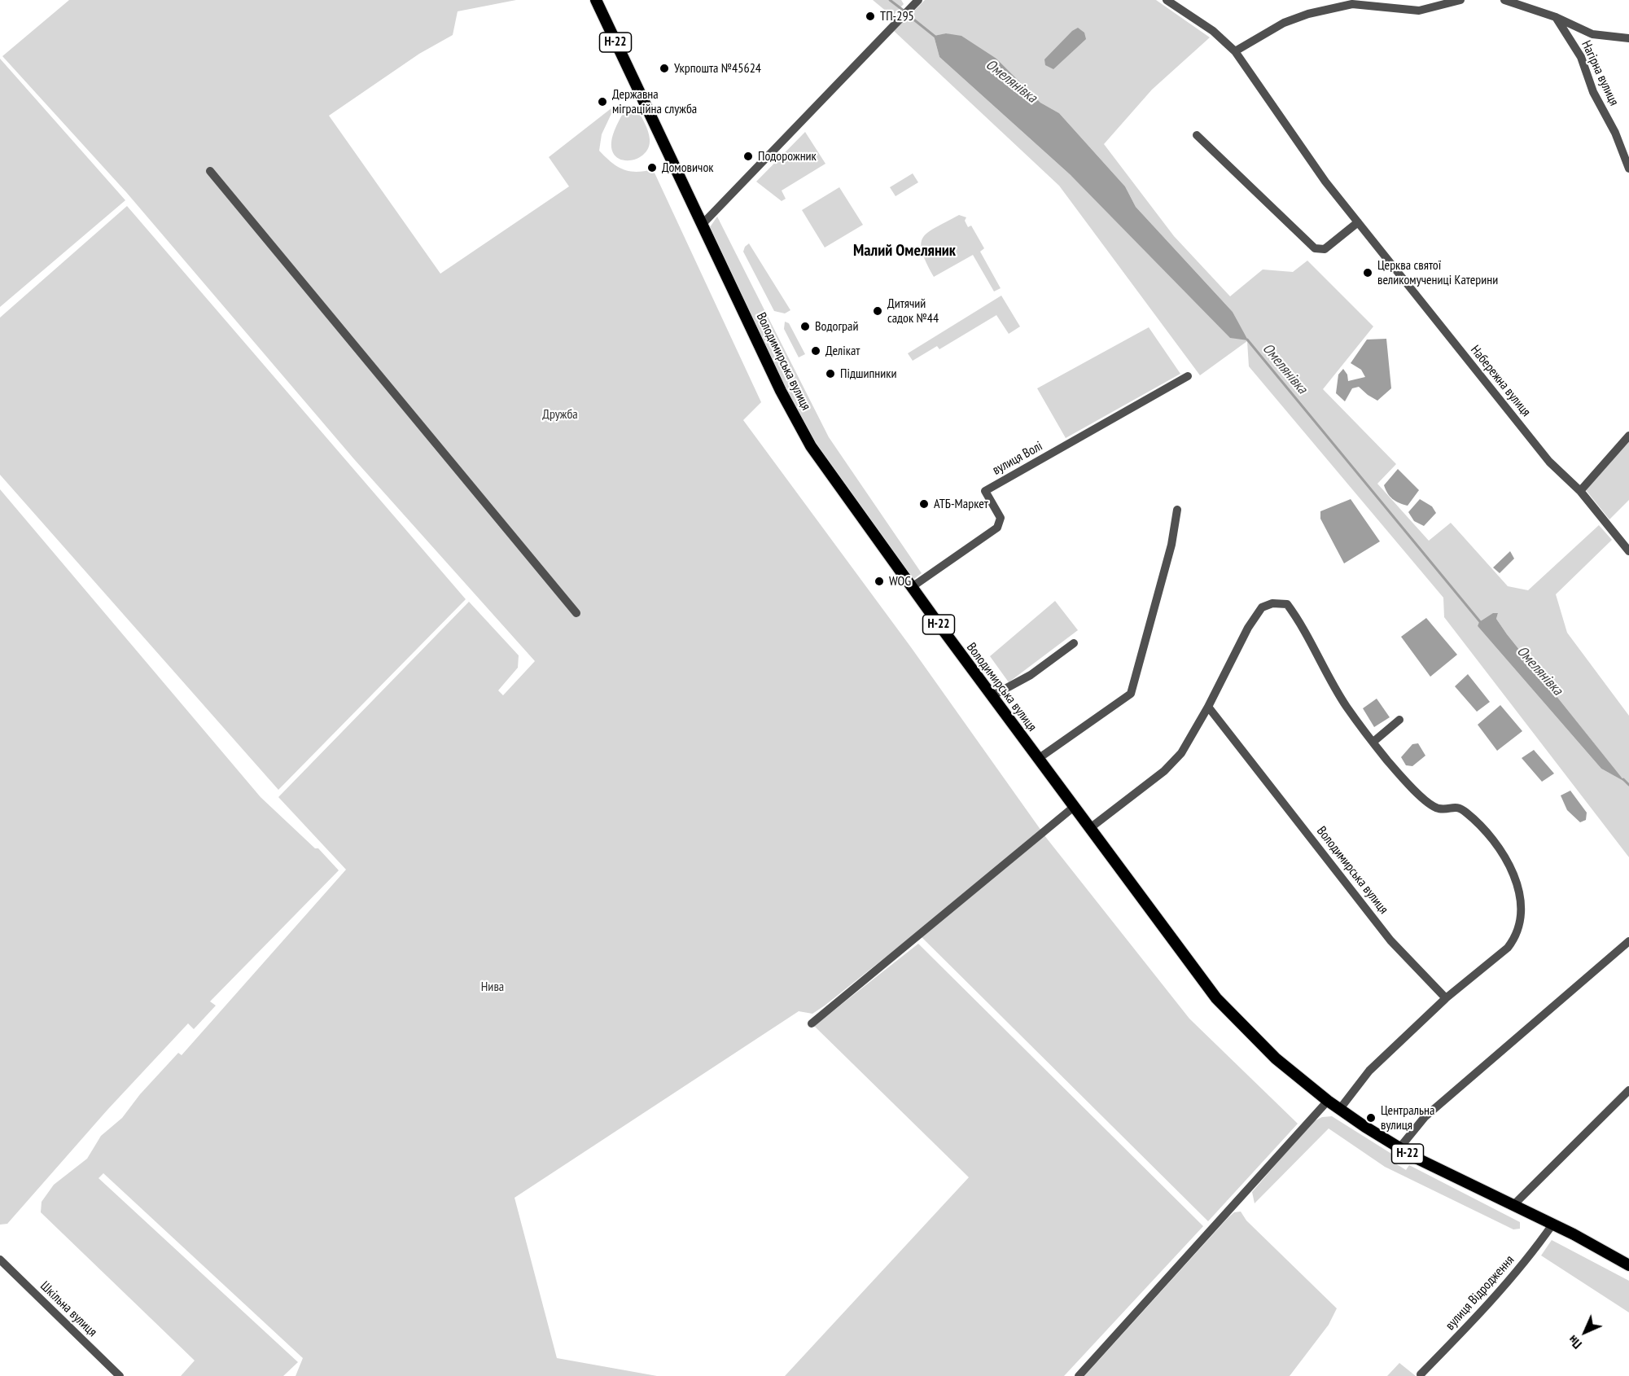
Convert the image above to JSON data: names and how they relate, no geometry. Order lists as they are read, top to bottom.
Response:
{
  "streets": {
    "main road": ["Н-22", "Володимирська вулиця"],
    "street": [
      "Нагірна вулиця",
      "Набережна вулиця",
      "вулиця Волі",
      "вулиця Відродження",
      "Шкільна вулиця"
    ]
  },
  "crossings": [
    ["Н-22", "Володимирська вулиця"],
    ["Н-22", "вулиця Відродження"],
    ["Володимирська вулиця", "вулиця Волі"]
  ],
  "districts": ["Малий Омеляник"],
  "water": ["Омелянівка"],
  "parks": ["Дружба", "Нива"],
  "places": [
    "ТП-295",
    "Укрпошта №45624",
    "Державна міграційна служба",
    "Подорожник",
    "Домовичок",
    "Церква святої великомучениці Катерини",
    "Дитячий садок №44",
    "Водограй",
    "Делікат",
    "Підшипники",
    "АТБ-Маркет",
    "WOG",
    "Центральна вулиця"
  ],
  "north": "bottom left"
}
